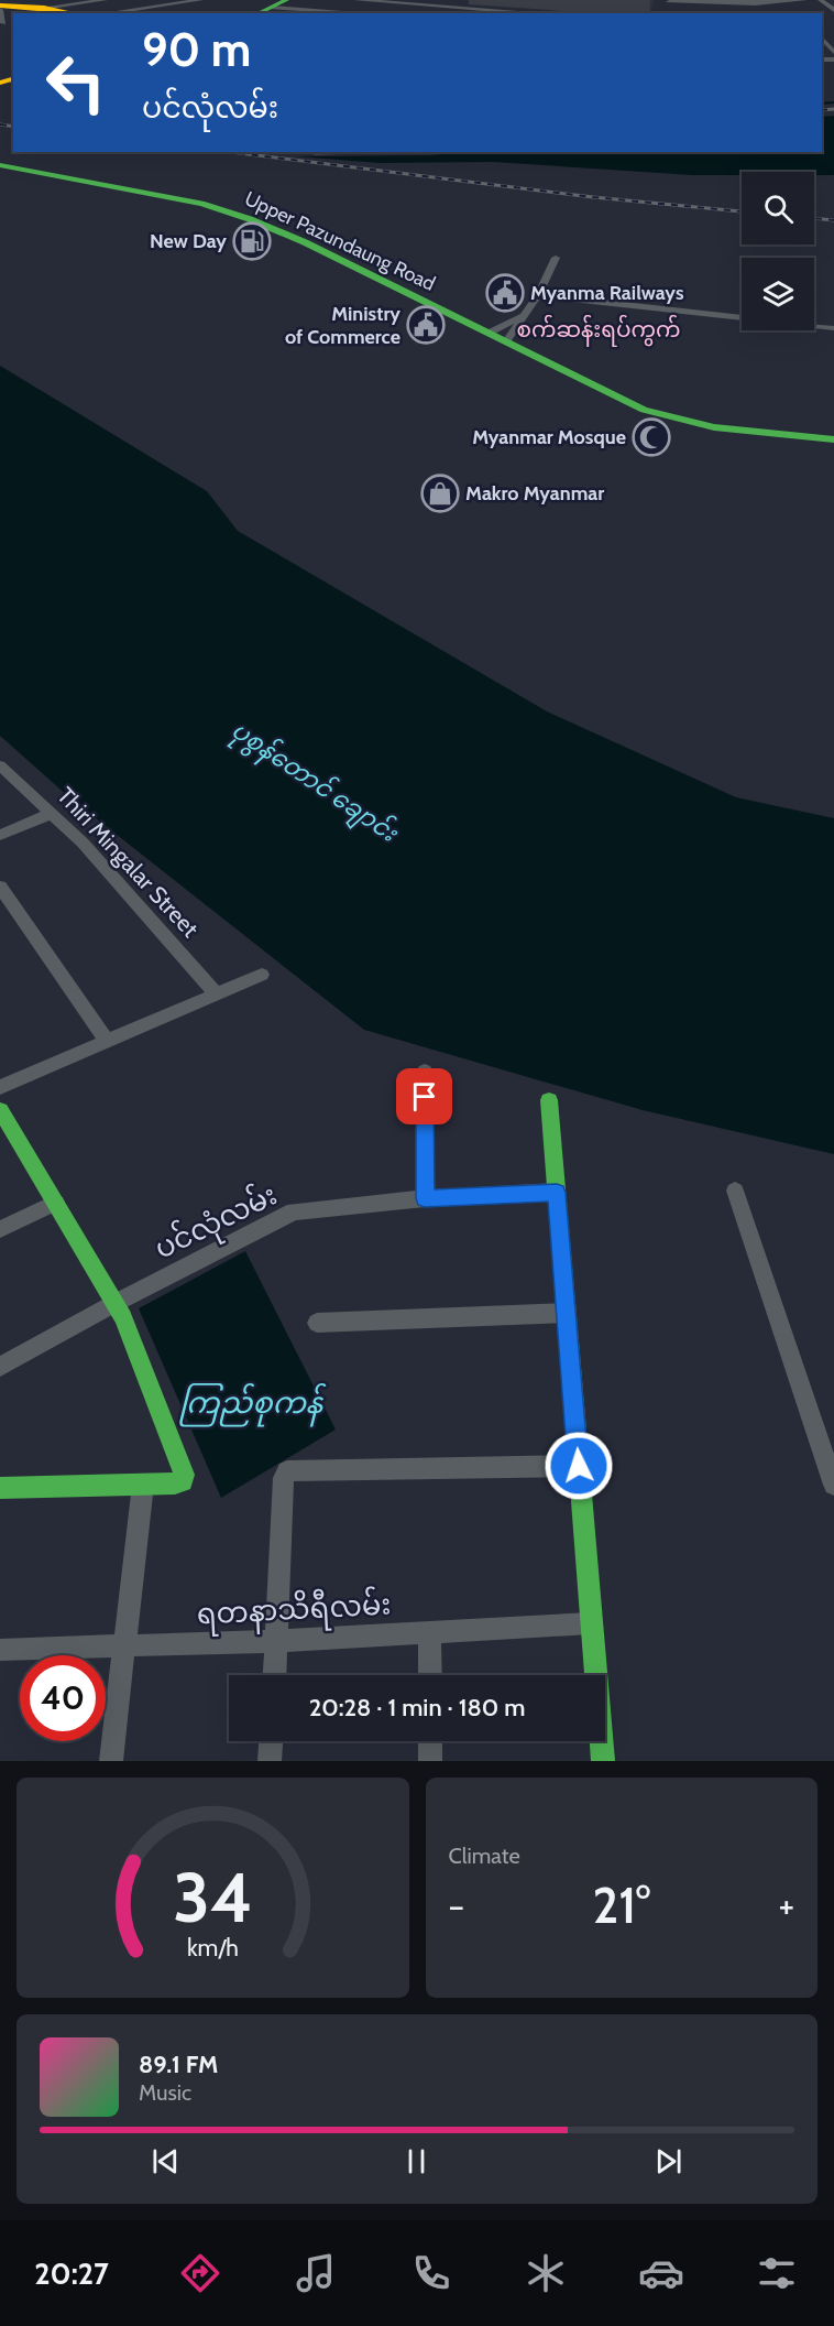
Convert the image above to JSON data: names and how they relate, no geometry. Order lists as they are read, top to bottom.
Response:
{
  "streets": {
    "main road": ["Upper Pazundaung Road"],
    "street": ["Thiri Mingalar Street", "ပင်လုံလမ်း", "ရတနာသိရီလမ်း"]
  },
  "districts": ["စက်ဆန်းရပ်ကွက်"],
  "water": ["ပုစွန်တောင် ချောင်း", "ကြည်စုကန်"],
  "places": {
    "fuel station": ["New Day"],
    "public building": ["Myanma Railways", "Ministry of Commerce"],
    "mosque": ["Myanmar Mosque"],
    "shop": ["Makro Myanmar"]
  },
  "page": {
    "turn": ["90 m", "ပင်လုံလမ်း"],
    "limit": "40",
    "trip": "20:28 · 1 min · 180 m",
    "tile": "Climate",
    "heat": ["−", "21°", "+"],
    "song": ["89.1 FM", "Music"],
    "tabs": "20:27",
    "gauge": ["34", "km/h"]
  }
}
